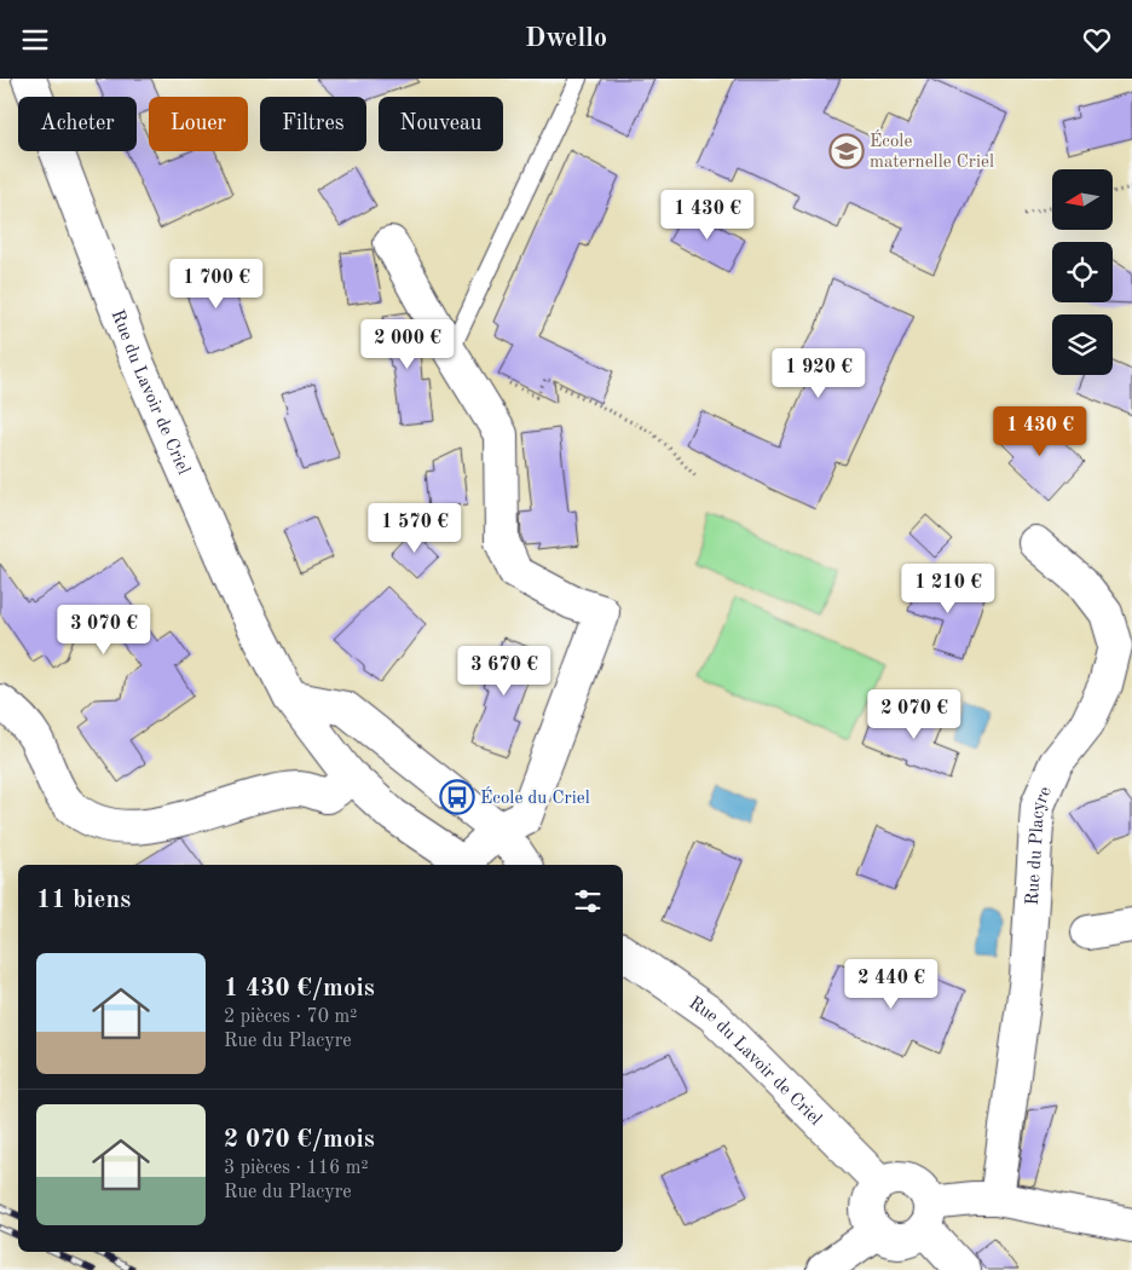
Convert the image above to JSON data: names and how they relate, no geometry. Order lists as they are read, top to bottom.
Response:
{
  "streets": {
    "street": ["Rue du Lavoir de Criel", "Rue du Placyre"]
  },
  "places": {
    "school or university": ["École maternelle Criel"],
    "bus stop": ["École du Criel"]
  },
  "north": "left",
  "page": {
    "header": "Dwello",
    "chip": [
      "Acheter",
      "Louer",
      "Filtres",
      "Nouveau"
    ],
    "price": [
      "1 430 €",
      "1 700 €",
      "2 000 €",
      "1 920 €",
      "1 430 €",
      "1 570 €",
      "1 210 €",
      "3 070 €",
      "3 670 €",
      "2 070 €",
      "2 440 €"
    ],
    "heading": "11 biens",
    "list": [
      {
        "name": "1 430 €/mois",
        "note": "2 pièces · 70 m² · Rue du Placyre"
      },
      {
        "name": "2 070 €/mois",
        "note": "3 pièces · 116 m² · Rue du Placyre"
      }
    ]
  }
}
